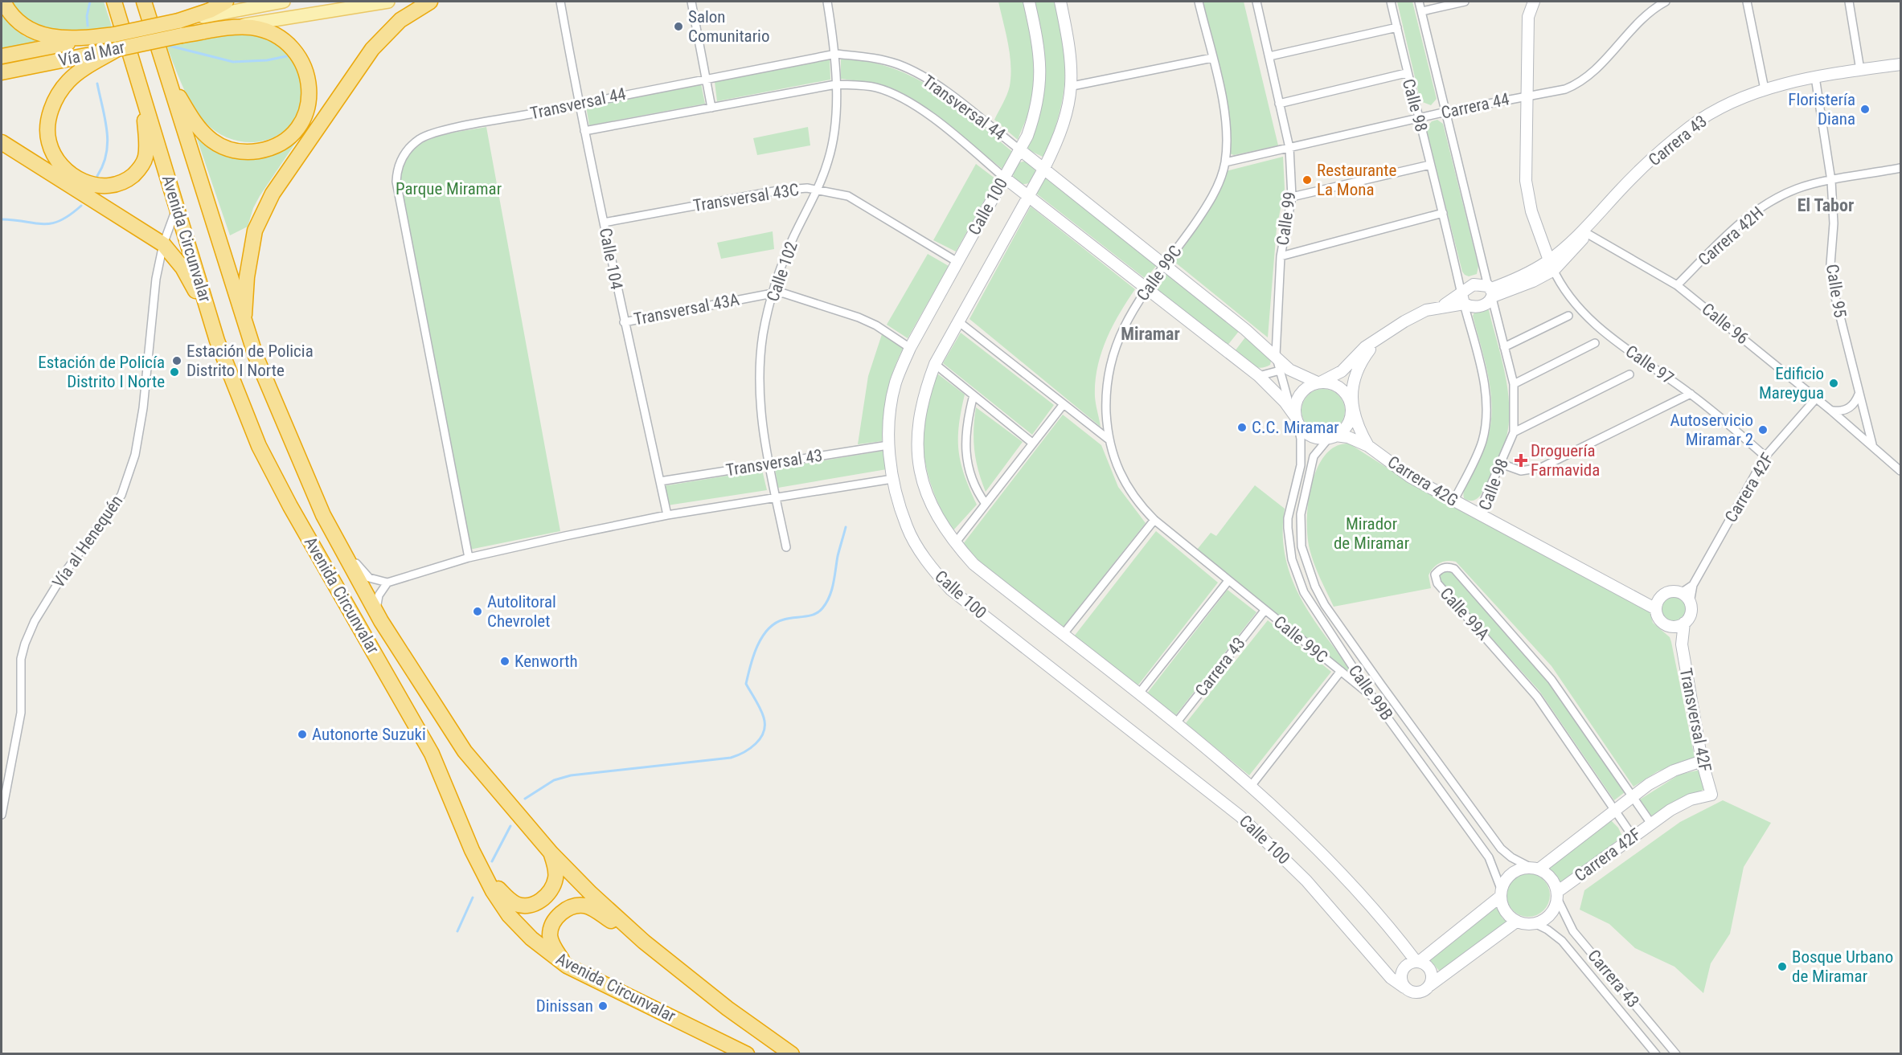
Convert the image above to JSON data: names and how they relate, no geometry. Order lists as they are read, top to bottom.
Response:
{
  "streets": {
    "highway": ["Vía al Mar", "Avenida Circunvalar"],
    "street": [
      "Transversal 44",
      "Calle 98",
      "Carrera 44",
      "Carrera 43",
      "Transversal 43C",
      "Calle 100",
      "Calle 99",
      "Carrera 42H",
      "Calle 104",
      "Calle 102",
      "Calle 99C",
      "Calle 95",
      "Transversal 43A",
      "Calle 96",
      "Calle 97",
      "Transversal 43",
      "Carrera 42G",
      "Carrera 42F",
      "Vía al Henequén",
      "Calle 99A",
      "Calle 99B",
      "Transversal 42F"
    ]
  },
  "crossings": [
    ["Transversal 44", "Calle 100"],
    ["Transversal 44", "Calle 99"],
    ["Transversal 44", "Calle 104"],
    ["Transversal 44", "Calle 102"],
    ["Transversal 44", "Calle 99C"],
    ["Transversal 44", "Transversal 43"],
    ["Transversal 44", "Carrera 42G"],
    ["Transversal 44", "Calle 99B"],
    ["Calle 98", "Carrera 44"],
    ["Calle 98", "Carrera 43"],
    ["Calle 98", "Carrera 42G"],
    ["Calle 98", "Carrera 42F"],
    ["Calle 98", "Transversal 42F"],
    ["Carrera 44", "Calle 99"],
    ["Carrera 44", "Calle 99C"],
    ["Carrera 43", "Calle 100"],
    ["Carrera 43", "Calle 99C"],
    ["Carrera 43", "Calle 95"],
    ["Carrera 43", "Calle 96"],
    ["Carrera 43", "Calle 97"],
    ["Carrera 43", "Carrera 42F"],
    ["Carrera 43", "Calle 99B"],
    ["Transversal 43C", "Calle 100"],
    ["Transversal 43C", "Calle 104"],
    ["Transversal 43C", "Calle 102"],
    ["Calle 100", "Transversal 43A"],
    ["Calle 100", "Transversal 43"],
    ["Calle 99", "Carrera 42G"],
    ["Calle 99", "Calle 99B"],
    ["Carrera 42H", "Calle 95"],
    ["Carrera 42H", "Calle 96"],
    ["Avenida Circunvalar", "Vía al Henequén"],
    ["Calle 104", "Transversal 43A"],
    ["Calle 104", "Transversal 43"],
    ["Calle 102", "Transversal 43A"],
    ["Calle 102", "Transversal 43"],
    ["Calle 99C", "Calle 99B"],
    ["Calle 95", "Calle 96"],
    ["Calle 96", "Carrera 42F"],
    ["Calle 97", "Carrera 42F"],
    ["Carrera 42G", "Calle 99B"],
    ["Carrera 42F", "Calle 99A"],
    ["Carrera 42F", "Calle 99B"],
    ["Carrera 42F", "Transversal 42F"]
  ],
  "districts": ["El Tabor", "Miramar"],
  "parks": ["Parque Miramar", "Mirador de Miramar"],
  "places": {
    "other": [
      "Salon Comunitario",
      "Floristería Diana",
      "Restaurante La Mona",
      "Estación de Policia Distrito I Norte",
      "Estación de Policía Distrito I Norte",
      "Edificio Mareygua",
      "C.C. Miramar",
      "Autoservicio Miramar 2",
      "Autolitoral Chevrolet",
      "Kenworth",
      "Autonorte Suzuki",
      "Bosque Urbano de Miramar",
      "Dinissan"
    ],
    "health": ["Droguería Farmavida"]
  }
}
